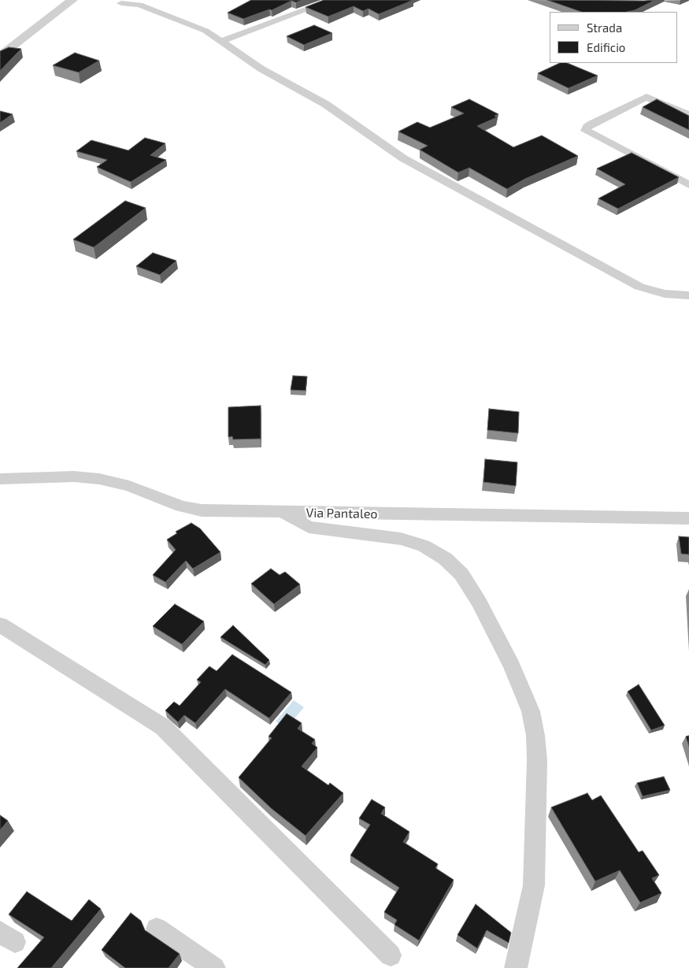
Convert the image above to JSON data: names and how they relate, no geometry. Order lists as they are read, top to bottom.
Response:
{
  "streets": {
    "street": ["Via Pantaleo"]
  },
  "legend": ["Strada", "Edificio"]
}
